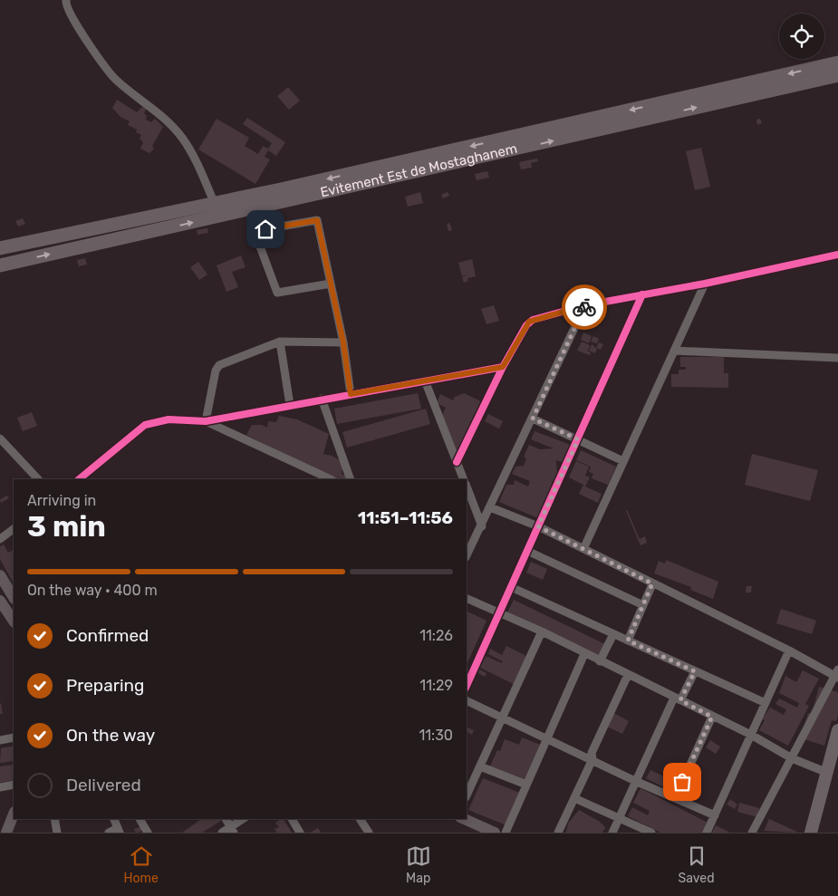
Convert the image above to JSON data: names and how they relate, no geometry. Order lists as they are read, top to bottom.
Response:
{
  "streets": {
    "highway": ["Evitement Est de Mostaghanem"]
  },
  "page": {
    "heading": ["3 min", "Arriving in", "11:51–11:56"],
    "bar": "On the way · 400 m",
    "list": [
      ["Confirmed", "11:26"],
      ["Preparing", "11:29"],
      ["On the way", "11:30"],
      "Delivered"
    ],
    "tabs": ["Home", "Map", "Saved"]
  }
}
